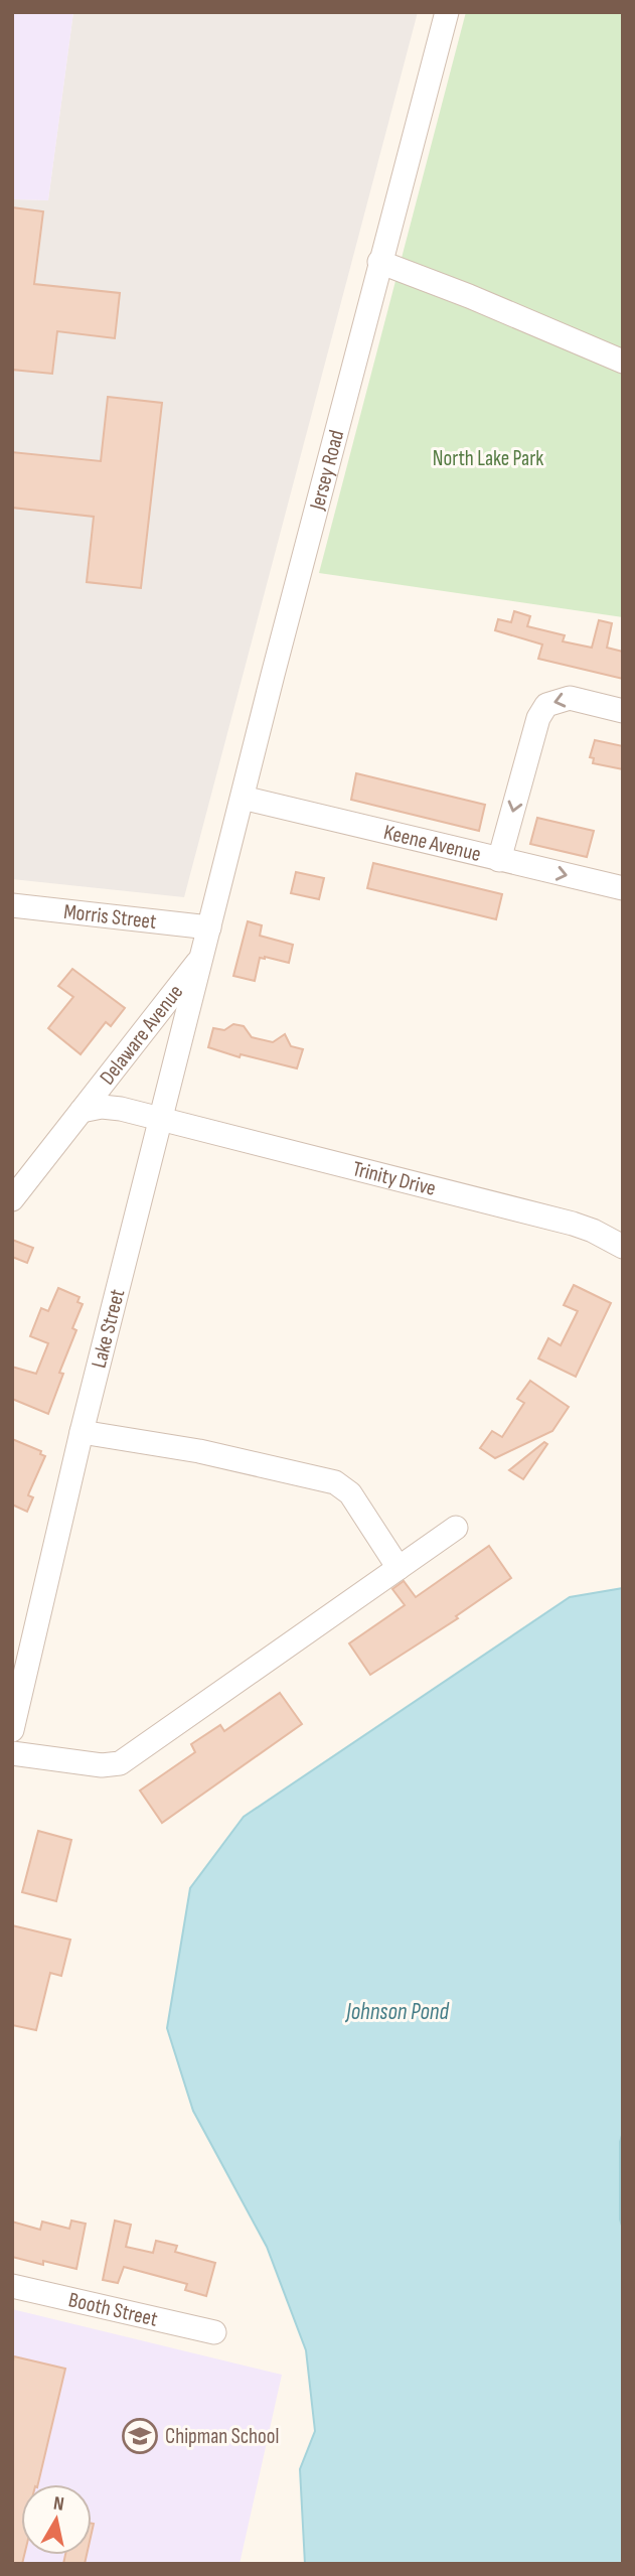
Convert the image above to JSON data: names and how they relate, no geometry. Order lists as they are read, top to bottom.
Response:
{
  "streets": {
    "street": [
      "Jersey Road",
      "Keene Avenue",
      "Morris Street",
      "Delaware Avenue",
      "Trinity Drive",
      "Lake Street",
      "Booth Street"
    ]
  },
  "crossings": [
    ["Jersey Road", "Keene Avenue"],
    ["Jersey Road", "Morris Street"],
    ["Jersey Road", "Lake Street"],
    ["Morris Street", "Lake Street"],
    ["Delaware Avenue", "Trinity Drive"],
    ["Delaware Avenue", "Lake Street"],
    ["Trinity Drive", "Lake Street"]
  ],
  "water": ["Johnson Pond"],
  "parks": ["North Lake Park"],
  "places": {
    "school or university": ["Chipman School"]
  },
  "north": "top"
}
